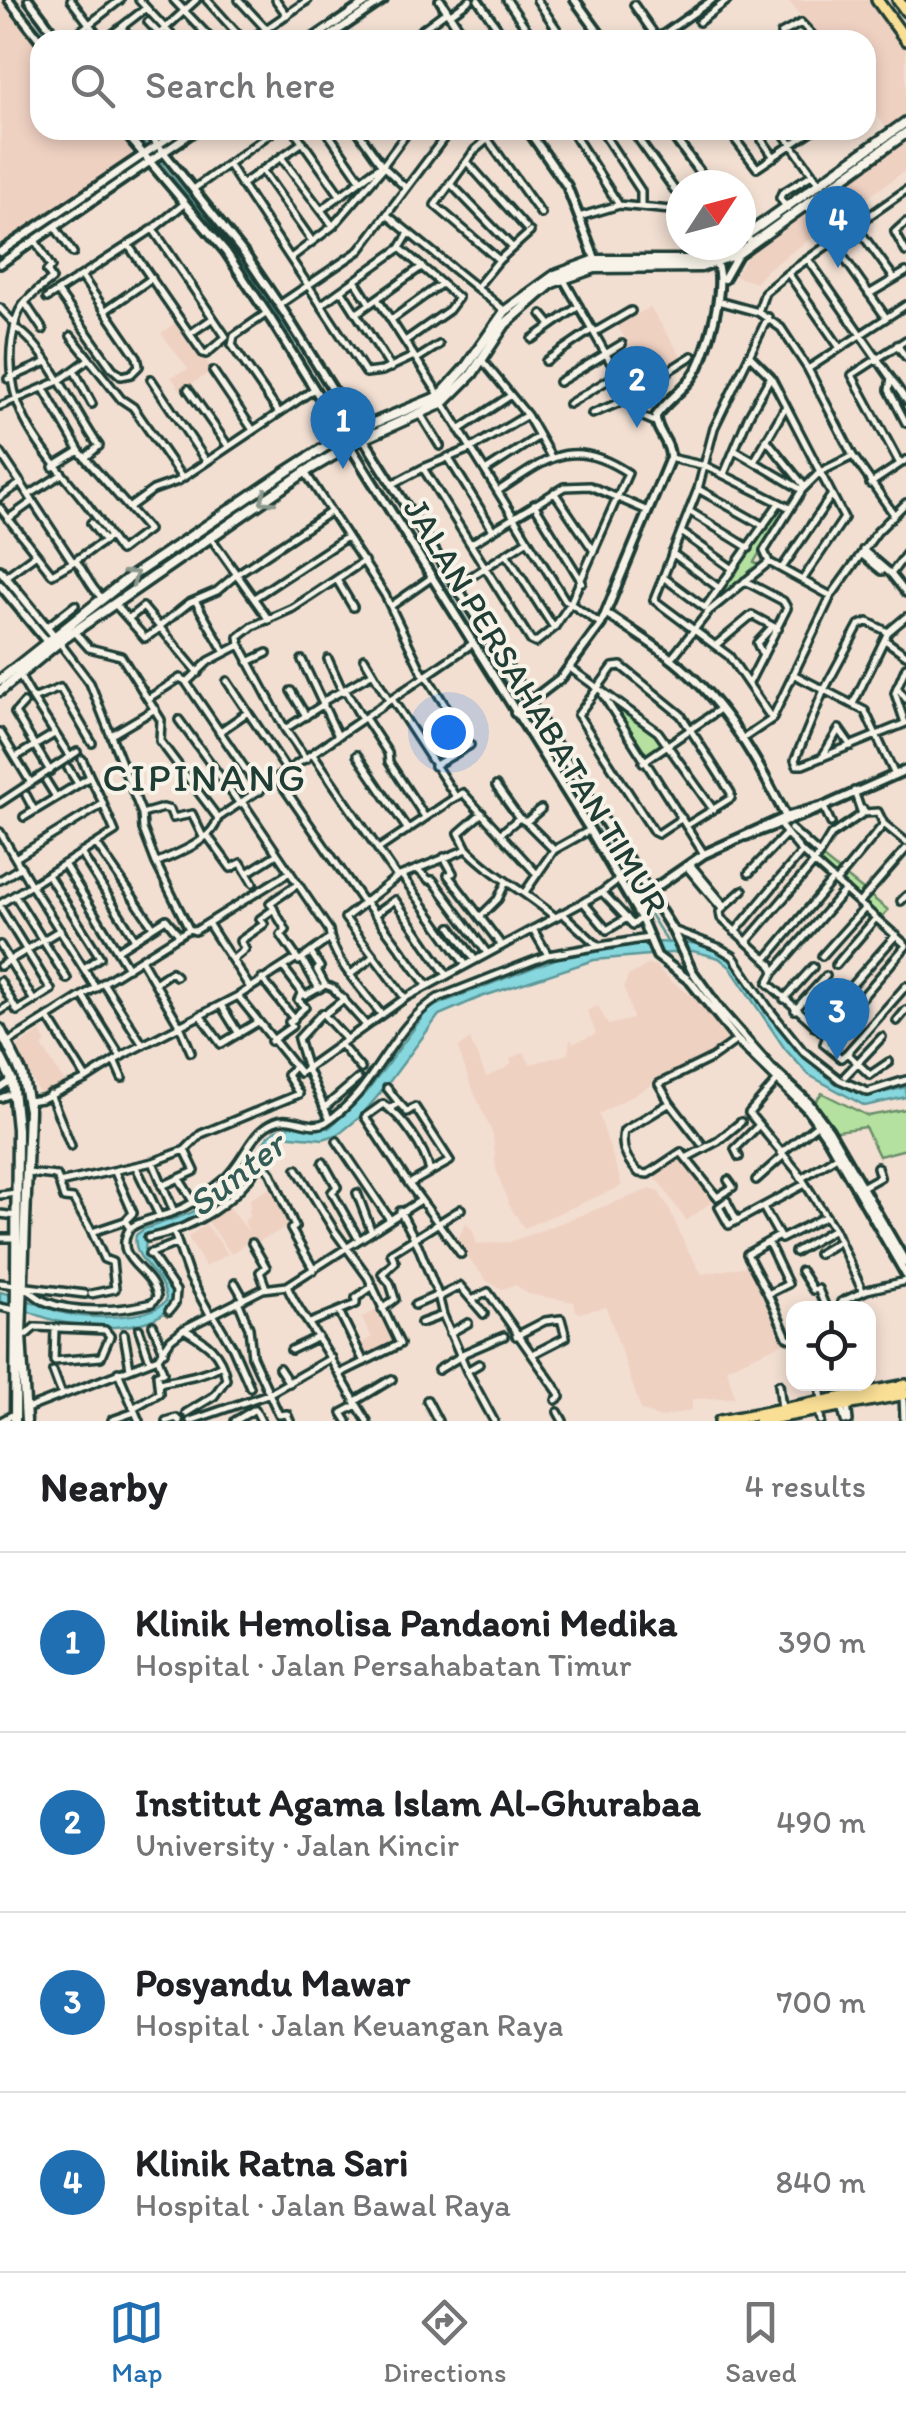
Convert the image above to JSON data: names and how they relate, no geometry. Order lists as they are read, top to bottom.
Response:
{
  "streets": {
    "street": ["JALAN PERSAHABATAN TIMUR"]
  },
  "districts": ["CIPINANG"],
  "water": ["Sunter"],
  "north": "top right",
  "page": {
    "search": "Search here",
    "pins": [
      "4",
      "2",
      "1",
      "3"
    ],
    "heading": ["Nearby", "4 results"],
    "list": [
      {
        "mark": "1",
        "name": "Klinik Hemolisa Pandaoni Medika",
        "note": "Hospital · Jalan Persahabatan Timur",
        "value": "390 m"
      },
      {
        "mark": "2",
        "name": "Institut Agama Islam Al-Ghurabaa",
        "note": "University · Jalan Kincir",
        "value": "490 m"
      },
      {
        "mark": "3",
        "name": "Posyandu Mawar",
        "note": "Hospital · Jalan Keuangan Raya",
        "value": "700 m"
      },
      {
        "mark": "4",
        "name": "Klinik Ratna Sari",
        "note": "Hospital · Jalan Bawal Raya",
        "value": "840 m"
      }
    ],
    "nav": ["Map", "Directions", "Saved"]
  }
}
